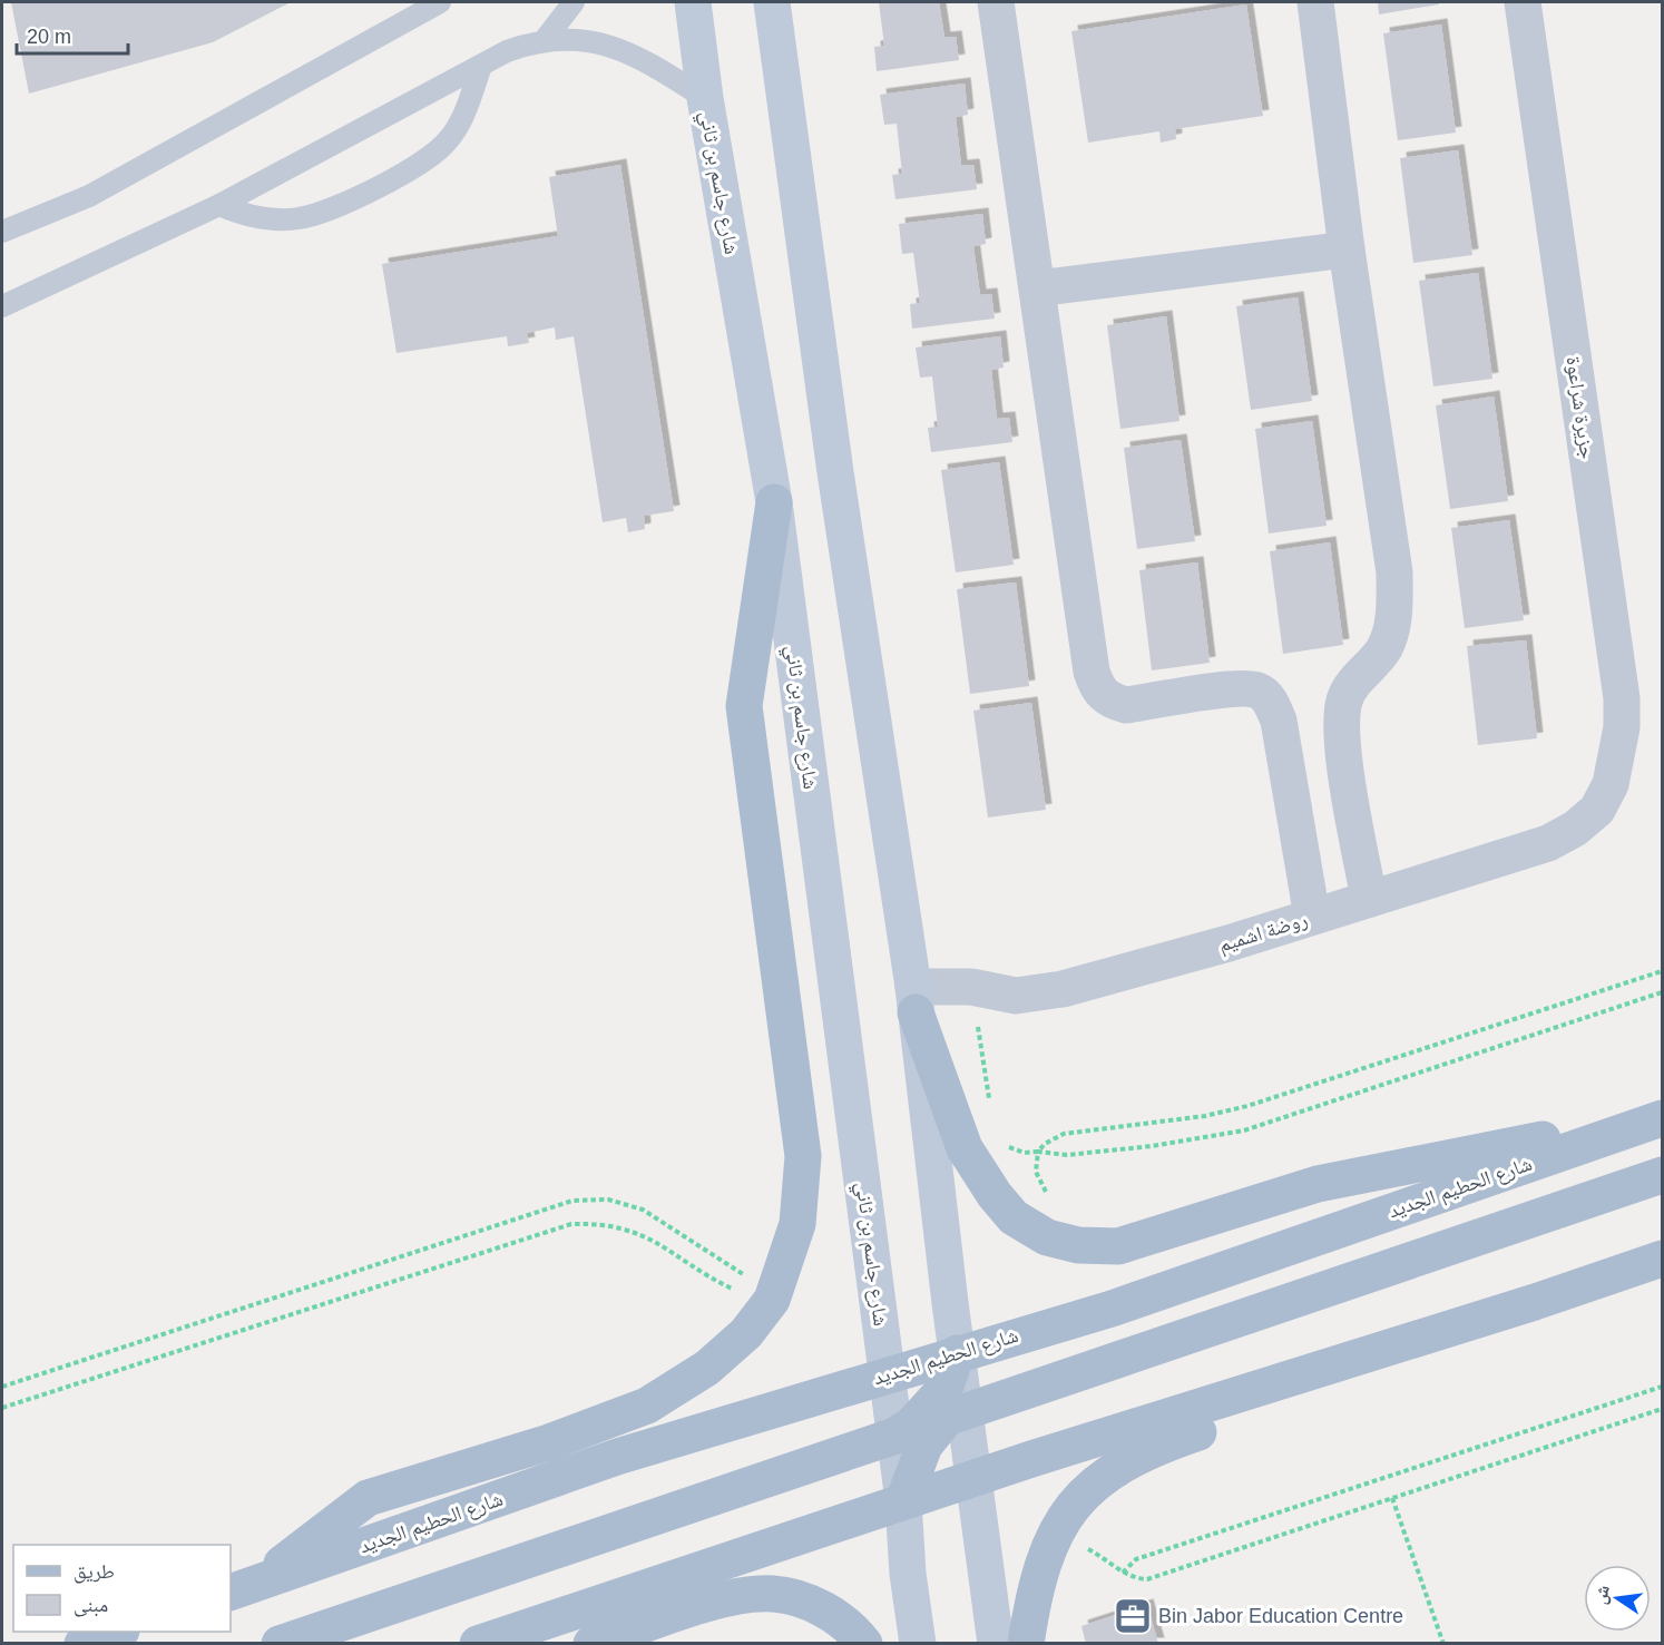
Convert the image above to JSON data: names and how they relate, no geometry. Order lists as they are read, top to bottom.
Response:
{
  "streets": {
    "main road": ["شارع جاسم بن ثاني", "شارع الحطيم الجديد"],
    "street": ["جزيرة شراعوة", "روضة اشميم"]
  },
  "crossings": [
    ["شارع جاسم بن ثاني", "شارع الحطيم الجديد"],
    ["جزيرة شراعوة", "روضة اشميم"]
  ],
  "places": {
    "office": ["Bin Jabor Education Centre"]
  },
  "legend": ["طريق", "مبنى"],
  "scale_bar": "20 m",
  "north": "left"
}
